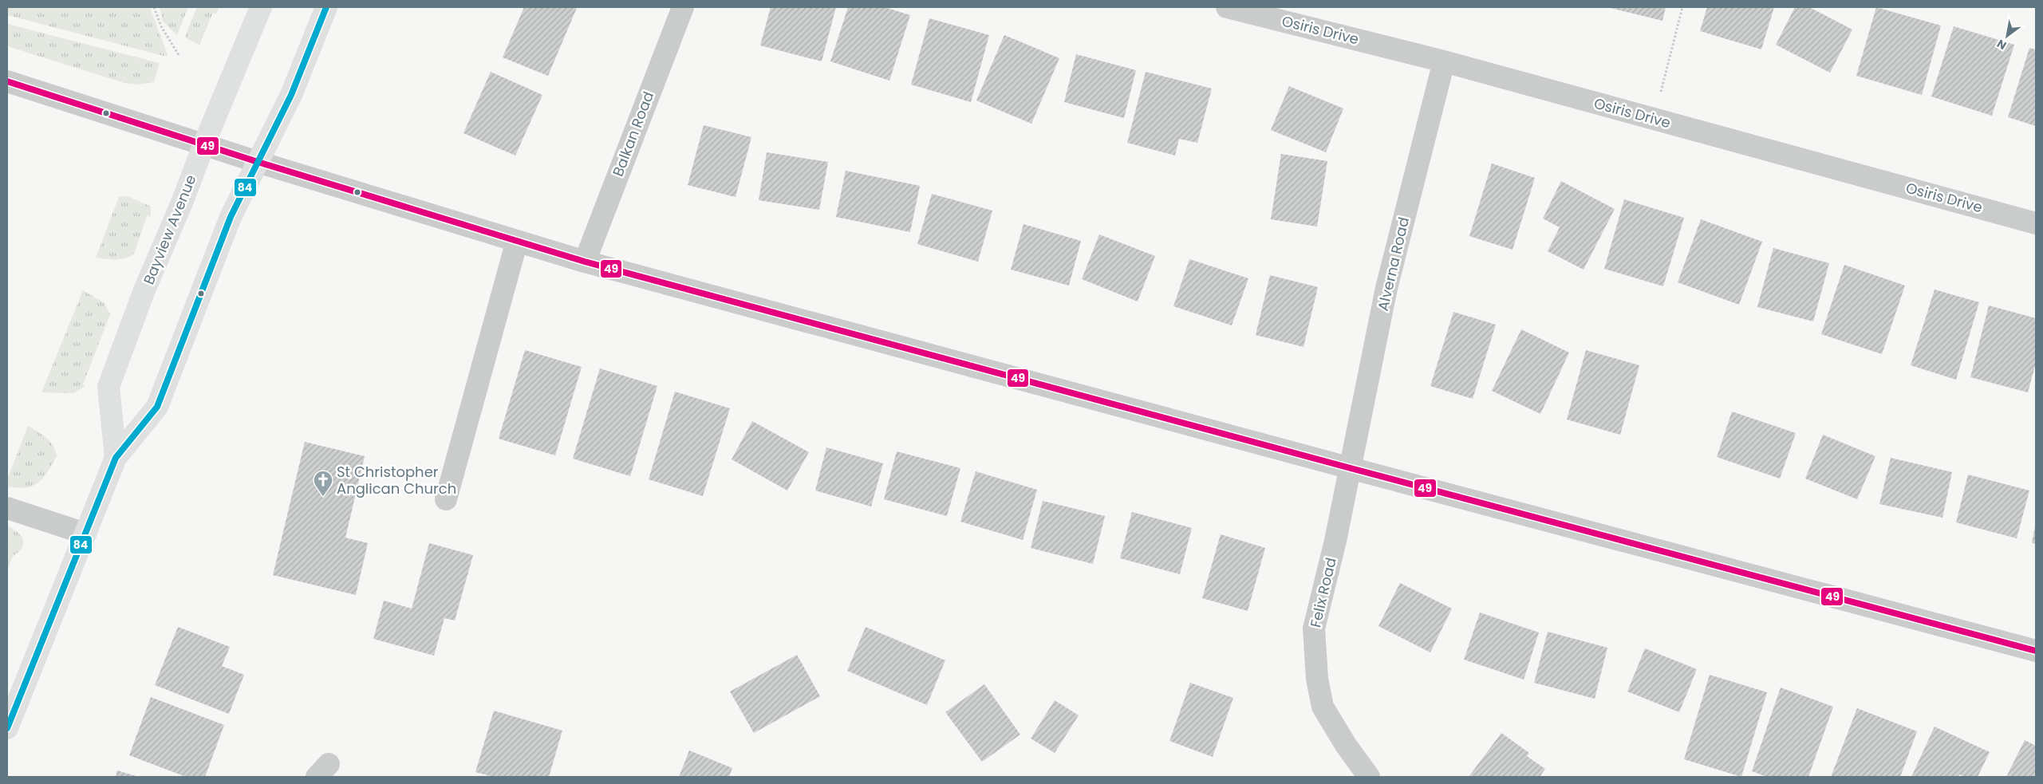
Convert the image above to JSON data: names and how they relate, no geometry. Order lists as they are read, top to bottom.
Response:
{
  "streets": {
    "main road": ["Bayview Avenue"],
    "street": [
      "Osiris Drive",
      "Balkan Road",
      "Alverna Road",
      "Felix Road"
    ]
  },
  "crossings": [
    ["Osiris Drive", "Alverna Road"],
    ["Alverna Road", "Felix Road"]
  ],
  "places": {
    "church": ["St Christopher Anglican Church"]
  },
  "lines": ["transit line 84", "transit line 49"],
  "north": "bottom left"
}
